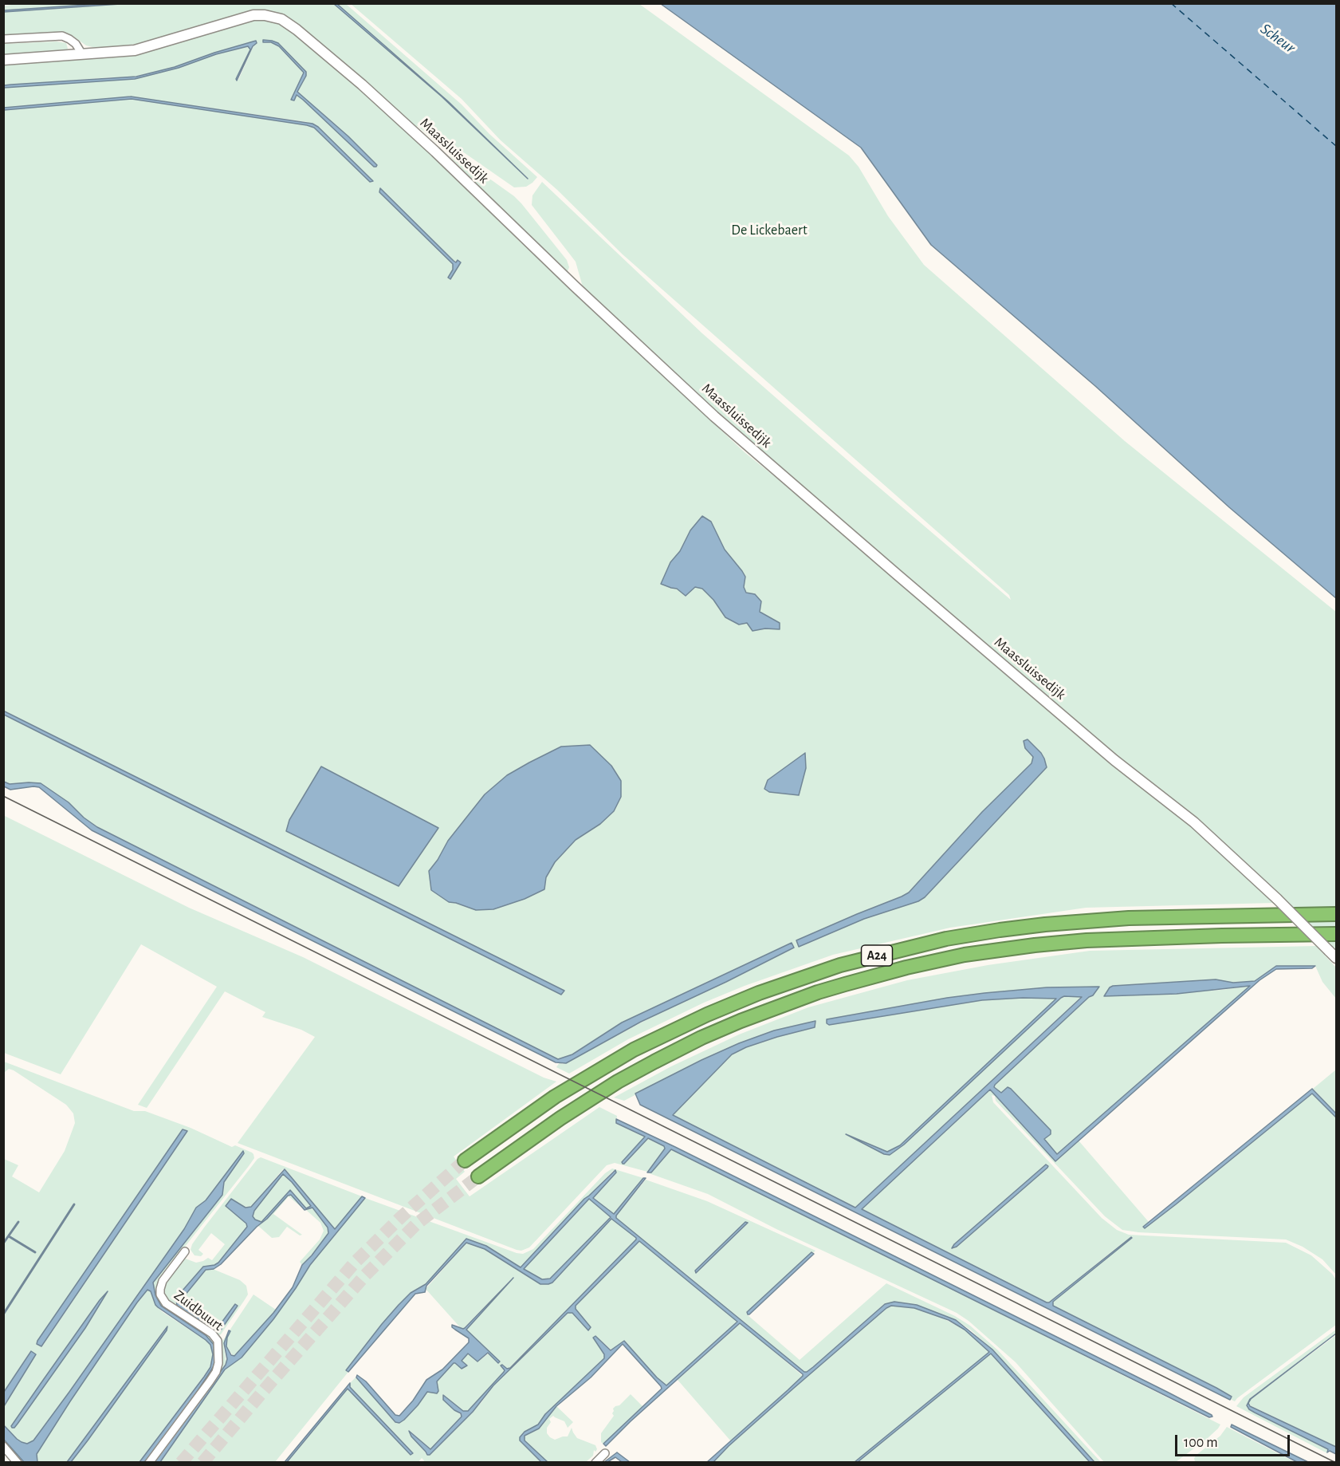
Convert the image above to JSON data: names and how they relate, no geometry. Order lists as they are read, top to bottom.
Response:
{
  "streets": {
    "highway": ["A24"],
    "street": ["Maassluissedijk", "Zuidbuurt"]
  },
  "water": ["Scheur"],
  "parks": ["De Lickebaert"],
  "scale_bar": "100 m"
}
